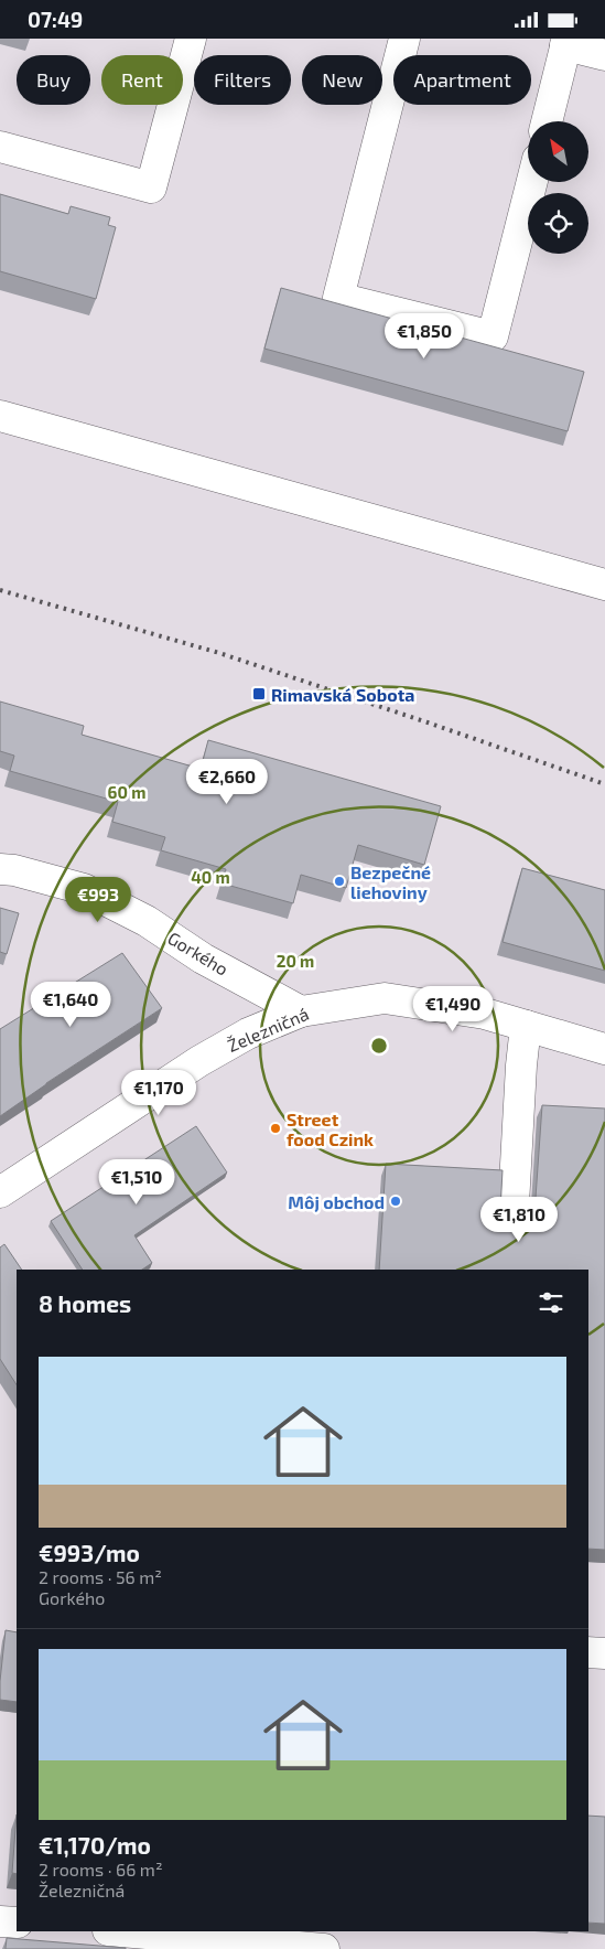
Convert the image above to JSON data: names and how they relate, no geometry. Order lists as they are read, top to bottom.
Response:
{
  "streets": {
    "street": ["Gorkého", "Železničná"]
  },
  "crossings": [
    ["Gorkého", "Železničná"]
  ],
  "places": {
    "transit": ["Rimavská Sobota"],
    "other": ["Bezpečné liehoviny", "Street food Czink", "Môj obchod"]
  },
  "north": "top left",
  "page": {
    "status": "07:49",
    "chip": [
      "Buy",
      "Rent",
      "Filters",
      "New",
      "Apartment"
    ],
    "price": [
      "€1,850",
      "€2,660",
      "€993",
      "€1,640",
      "€1,490",
      "€1,170",
      "€1,510",
      "€1,810"
    ],
    "heading": "8 homes",
    "list": [
      {
        "name": "€993/mo",
        "note": "2 rooms · 56 m² · Gorkého"
      },
      {
        "name": "€1,170/mo",
        "note": "2 rooms · 66 m² · Železničná"
      }
    ]
  },
  "rings": ["60 m", "40 m", "20 m"]
}
